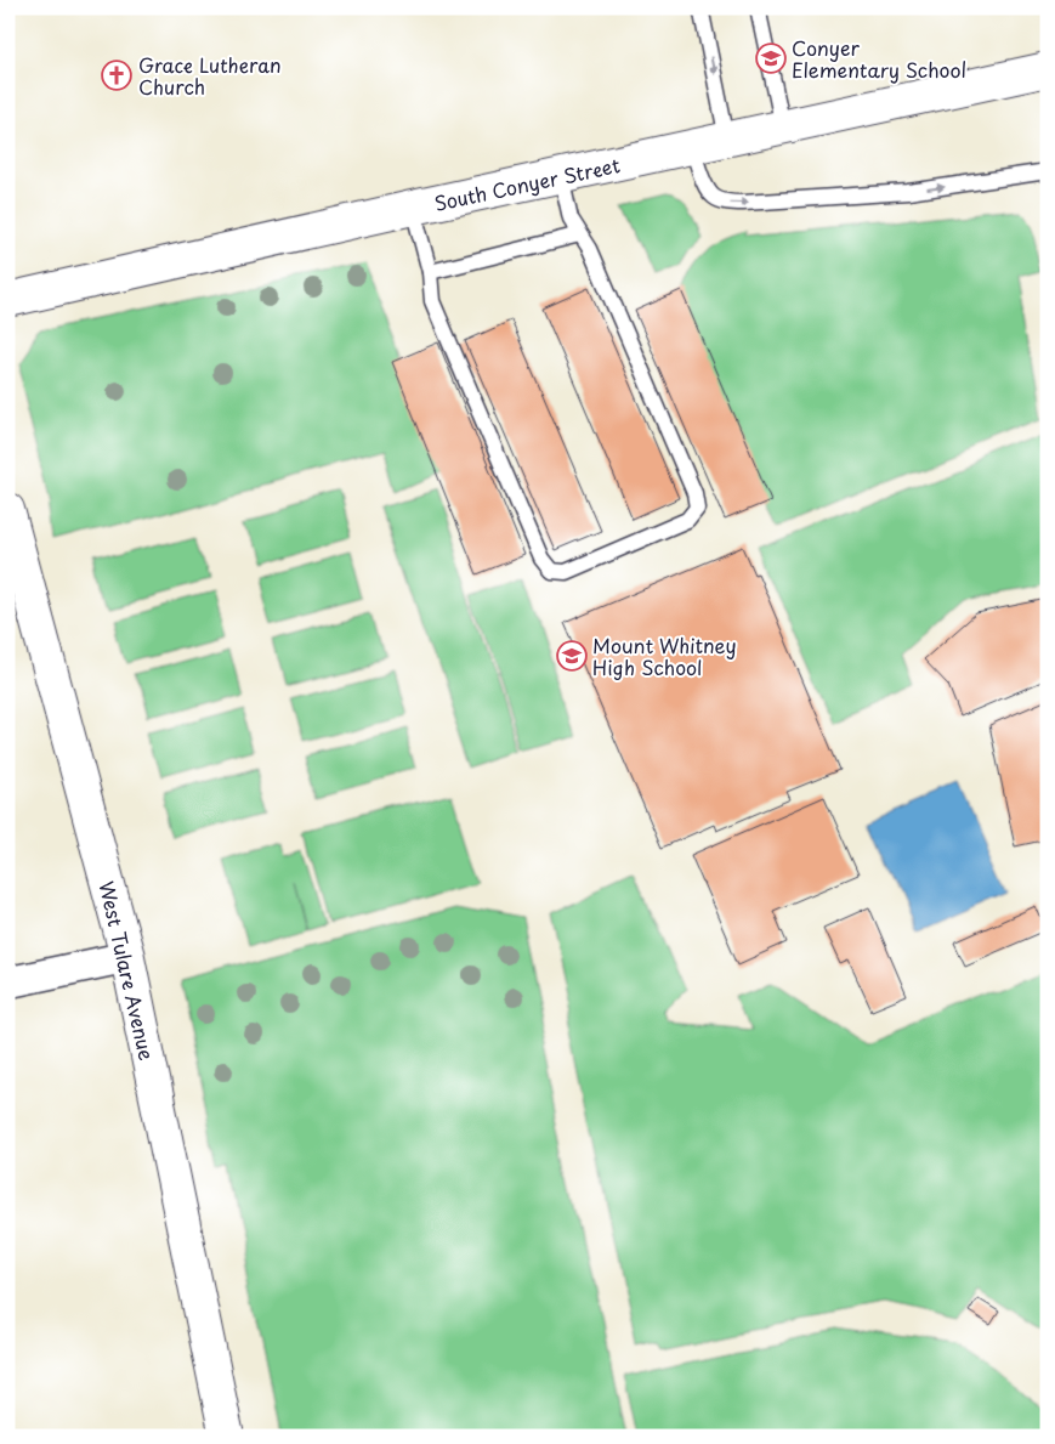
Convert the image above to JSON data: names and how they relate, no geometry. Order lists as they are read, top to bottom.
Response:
{
  "streets": {
    "street": ["South Conyer Street", "West Tulare Avenue"]
  },
  "places": {
    "school or university": ["Conyer Elementary School", "Mount Whitney High School"],
    "church": ["Grace Lutheran Church"]
  }
}
